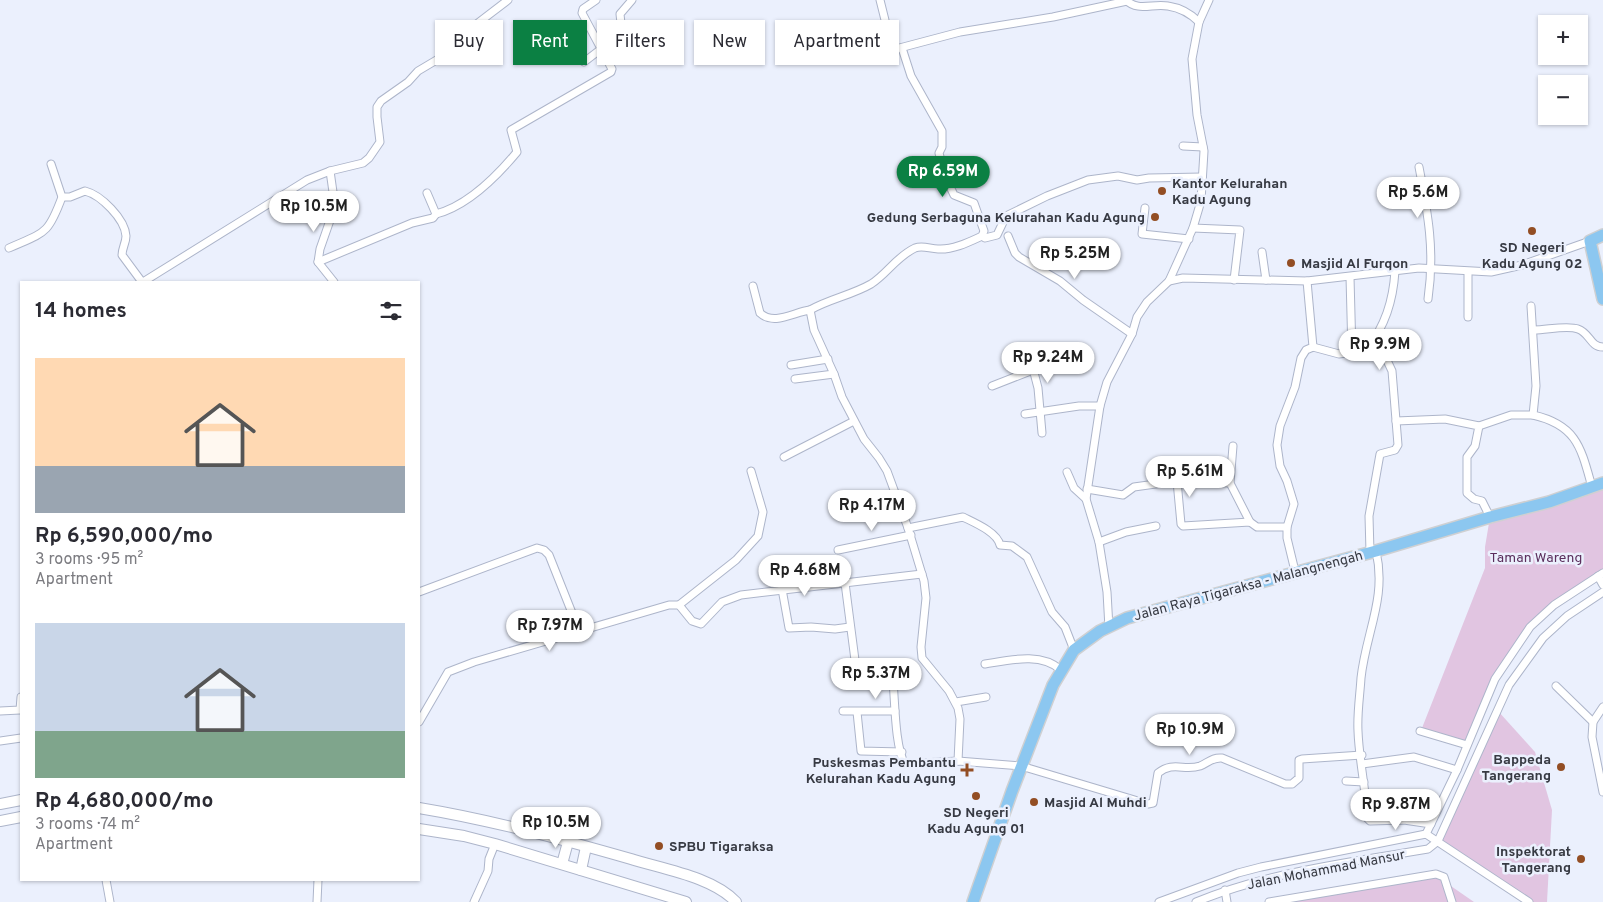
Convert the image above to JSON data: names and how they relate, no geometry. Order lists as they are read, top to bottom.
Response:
{
  "streets": {
    "main road": ["Jalan Raya Tigaraksa - Malangnengah"],
    "street": ["Jalan Mohammad Mansur"]
  },
  "parks": ["Taman Wareng"],
  "places": {
    "other": [
      "Kantor Kelurahan Kadu Agung",
      "Gedung Serbaguna Kelurahan Kadu Agung",
      "SD Negeri Kadu Agung 02",
      "Masjid Al Furqon",
      "Bappeda Tangerang",
      "SD Negeri Kadu Agung 01",
      "Masjid Al Muhdi",
      "SPBU Tigaraksa",
      "Inspektorat Tangerang"
    ],
    "health": ["Puskesmas Pembantu Kelurahan Kadu Agung"]
  },
  "page": {
    "map_buttons": ["+", "−"],
    "chip": [
      "Buy",
      "Rent",
      "Filters",
      "New",
      "Apartment"
    ],
    "price": [
      "Rp 6.59M",
      "Rp 5.6M",
      "Rp 10.5M",
      "Rp 5.25M",
      "Rp 9.9M",
      "Rp 9.24M",
      "Rp 5.61M",
      "Rp 4.17M",
      "Rp 4.68M",
      "Rp 7.97M",
      "Rp 5.37M",
      "Rp 10.9M",
      "Rp 9.87M",
      "Rp 10.5M"
    ],
    "heading": "14 homes",
    "list": [
      {
        "name": "Rp 6,590,000/mo",
        "note": "3 rooms · 95 m² · Apartment"
      },
      {
        "name": "Rp 4,680,000/mo",
        "note": "3 rooms · 74 m² · Apartment"
      }
    ]
  }
}
